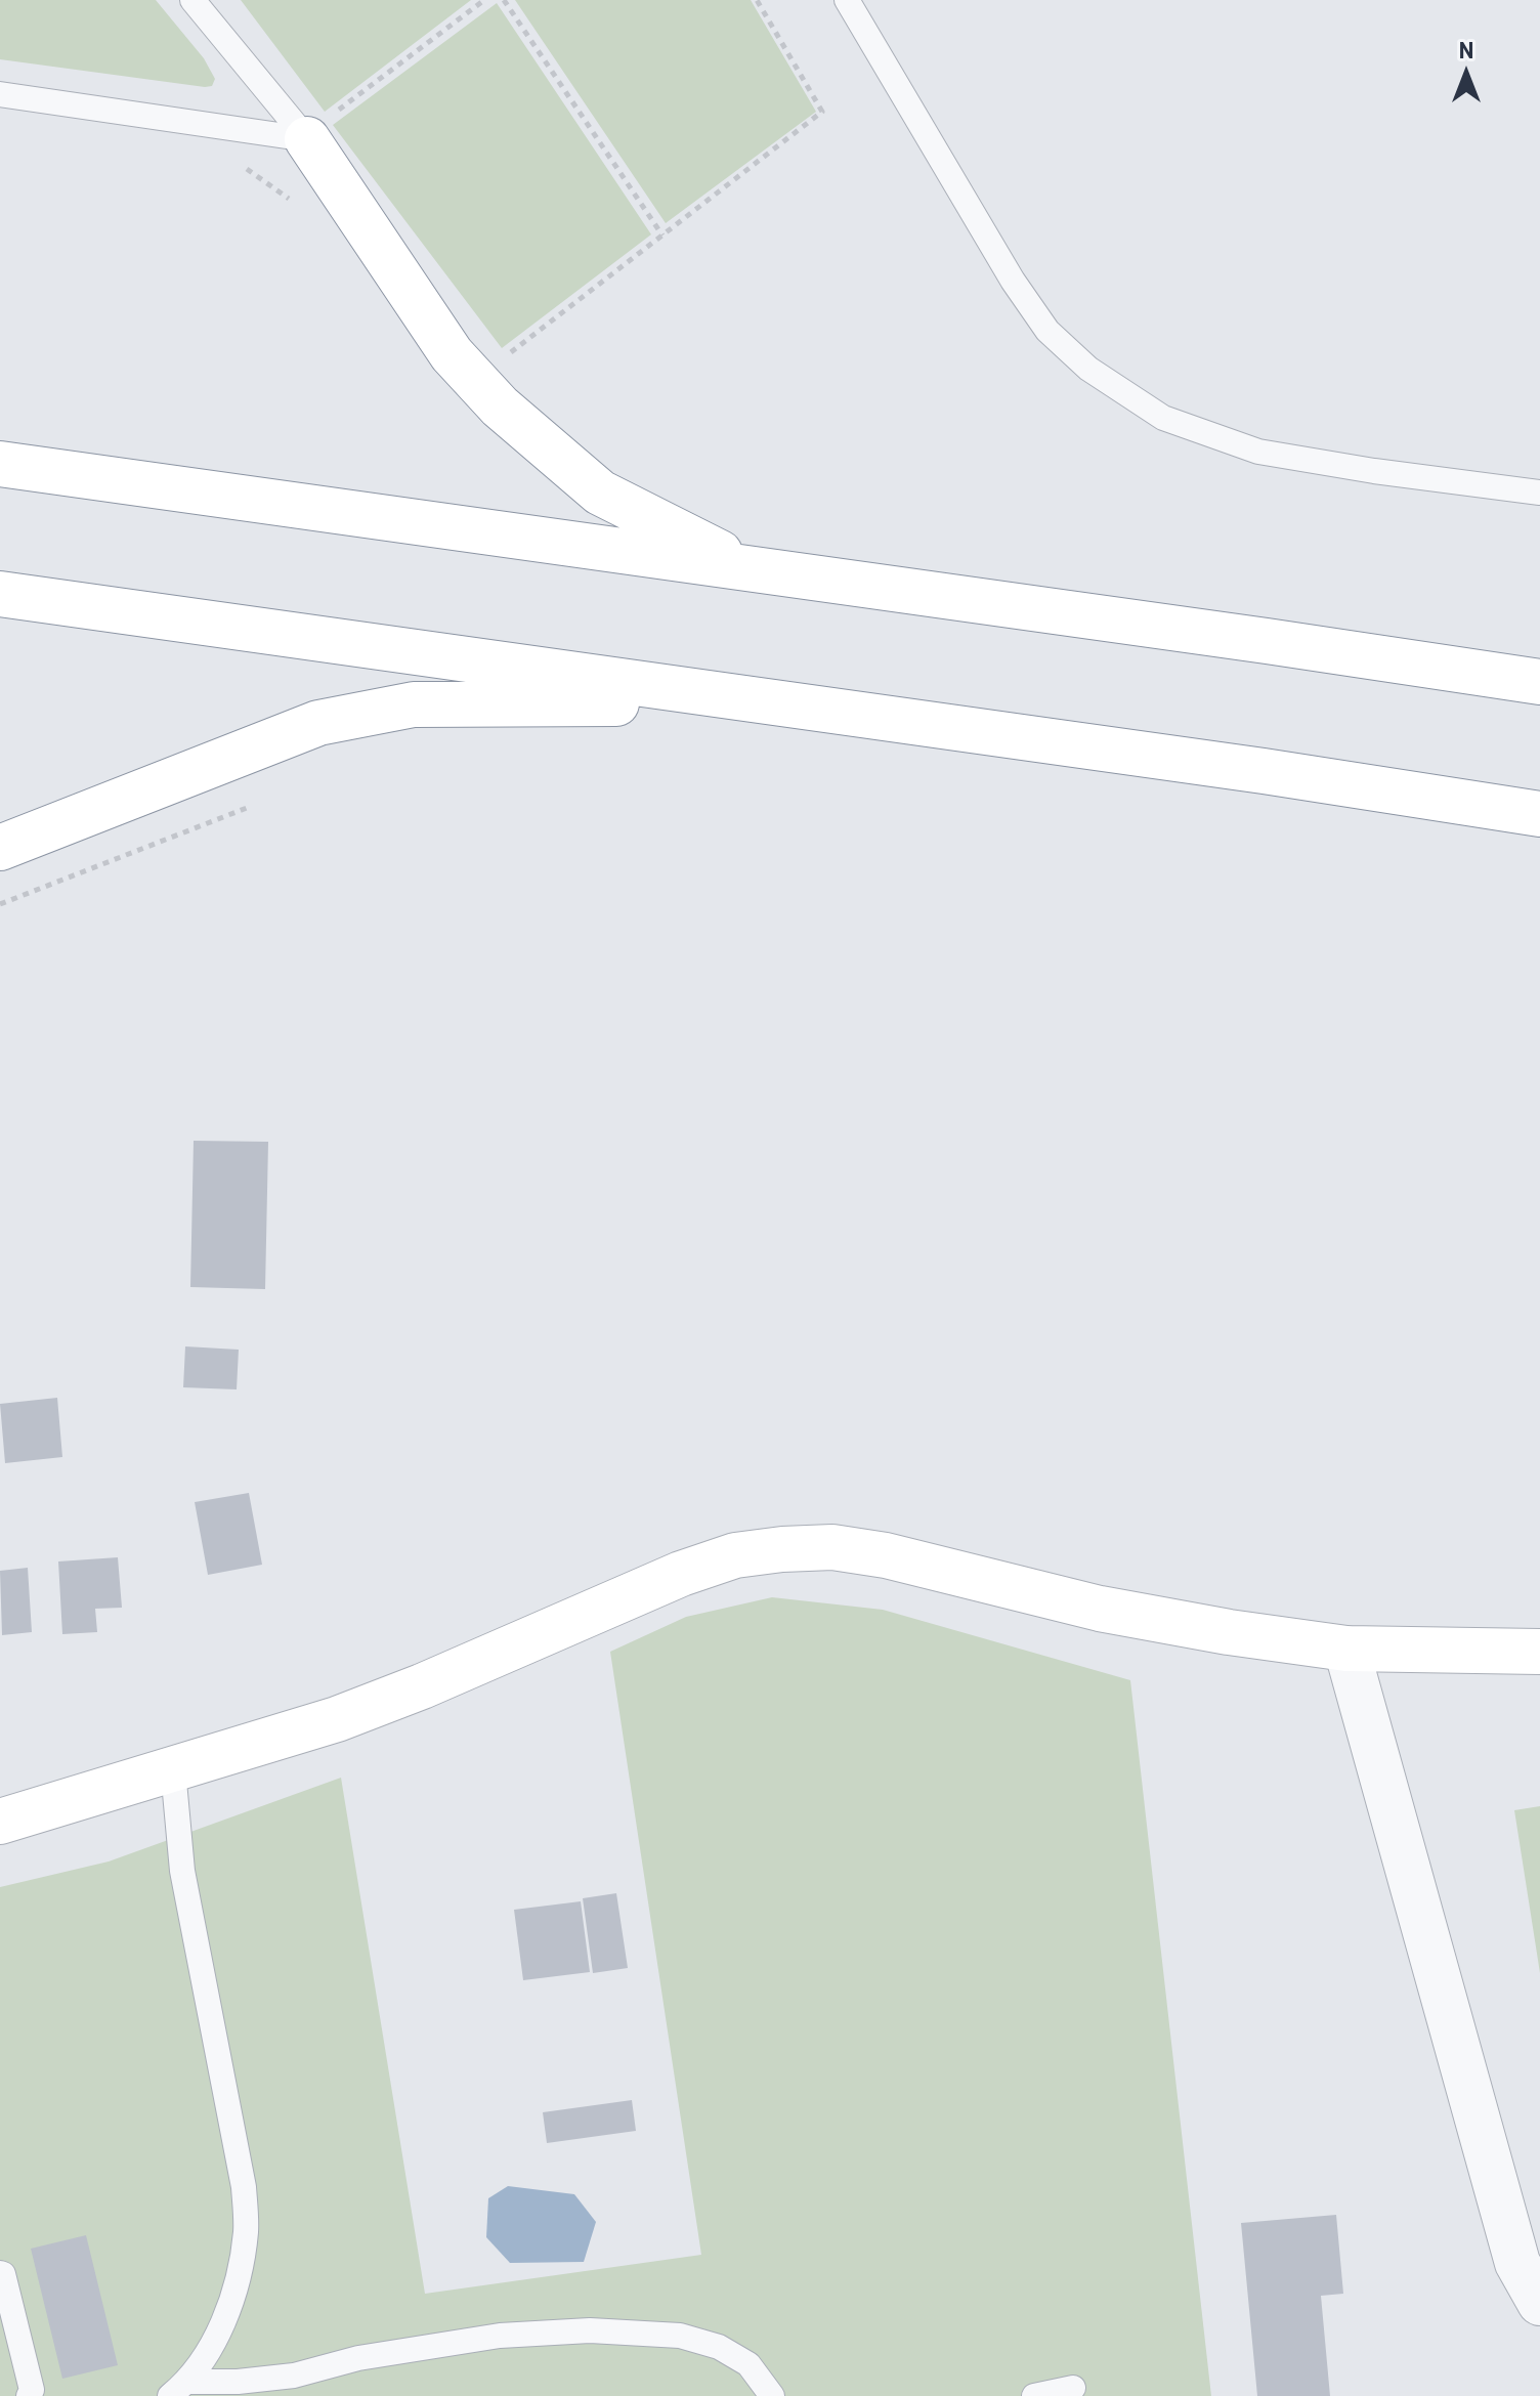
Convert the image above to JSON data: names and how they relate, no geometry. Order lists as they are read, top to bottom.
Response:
{
  "north": "top"
}
